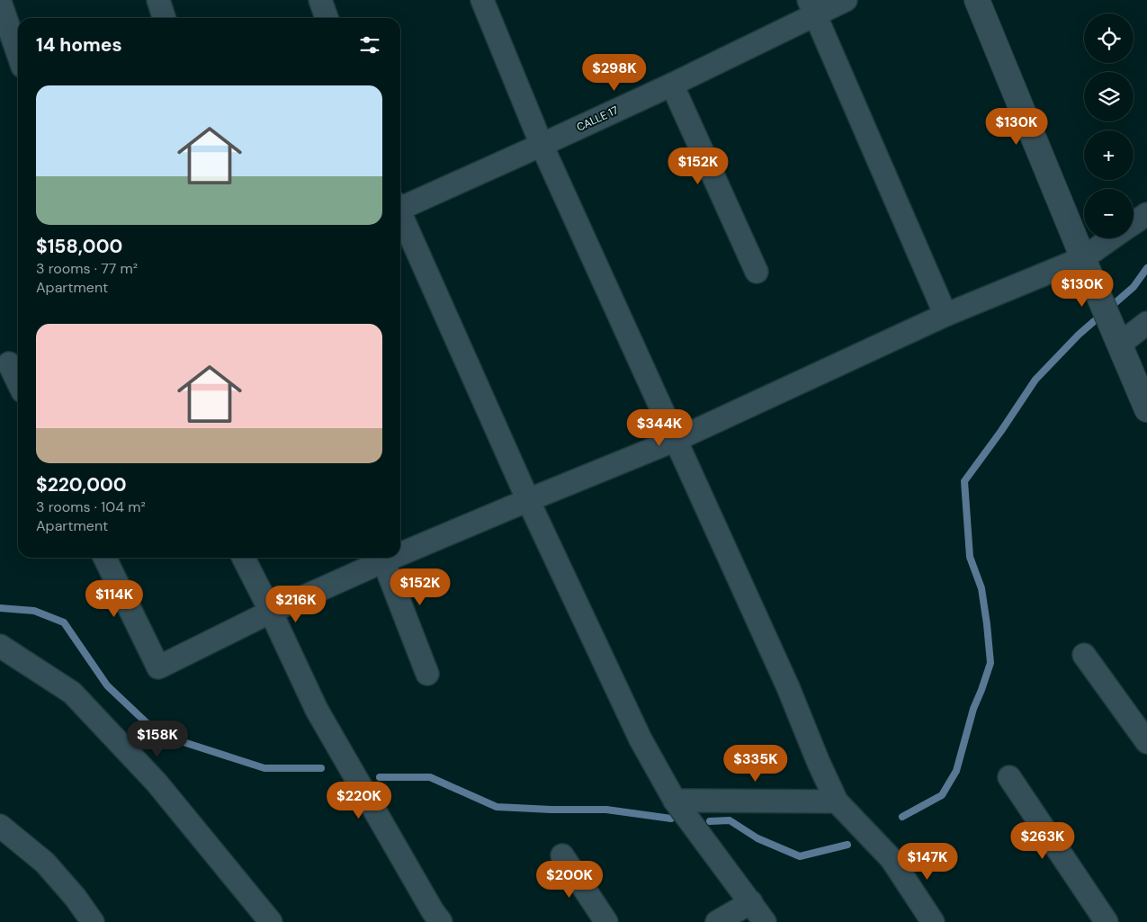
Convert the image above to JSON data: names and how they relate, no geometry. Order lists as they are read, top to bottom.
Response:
{
  "streets": {
    "street": ["CALLE 17"]
  },
  "page": {
    "map_buttons": ["+", "−"],
    "heading": "14 homes",
    "price": [
      "$298K",
      "$130K",
      "$152K",
      "$130K",
      "$344K",
      "$152K",
      "$114K",
      "$216K",
      "$158K",
      "$335K",
      "$220K",
      "$263K",
      "$147K",
      "$200K"
    ],
    "list": [
      {
        "name": "$158,000",
        "note": "3 rooms · 77 m² · Apartment"
      },
      {
        "name": "$220,000",
        "note": "3 rooms · 104 m² · Apartment"
      }
    ]
  }
}
